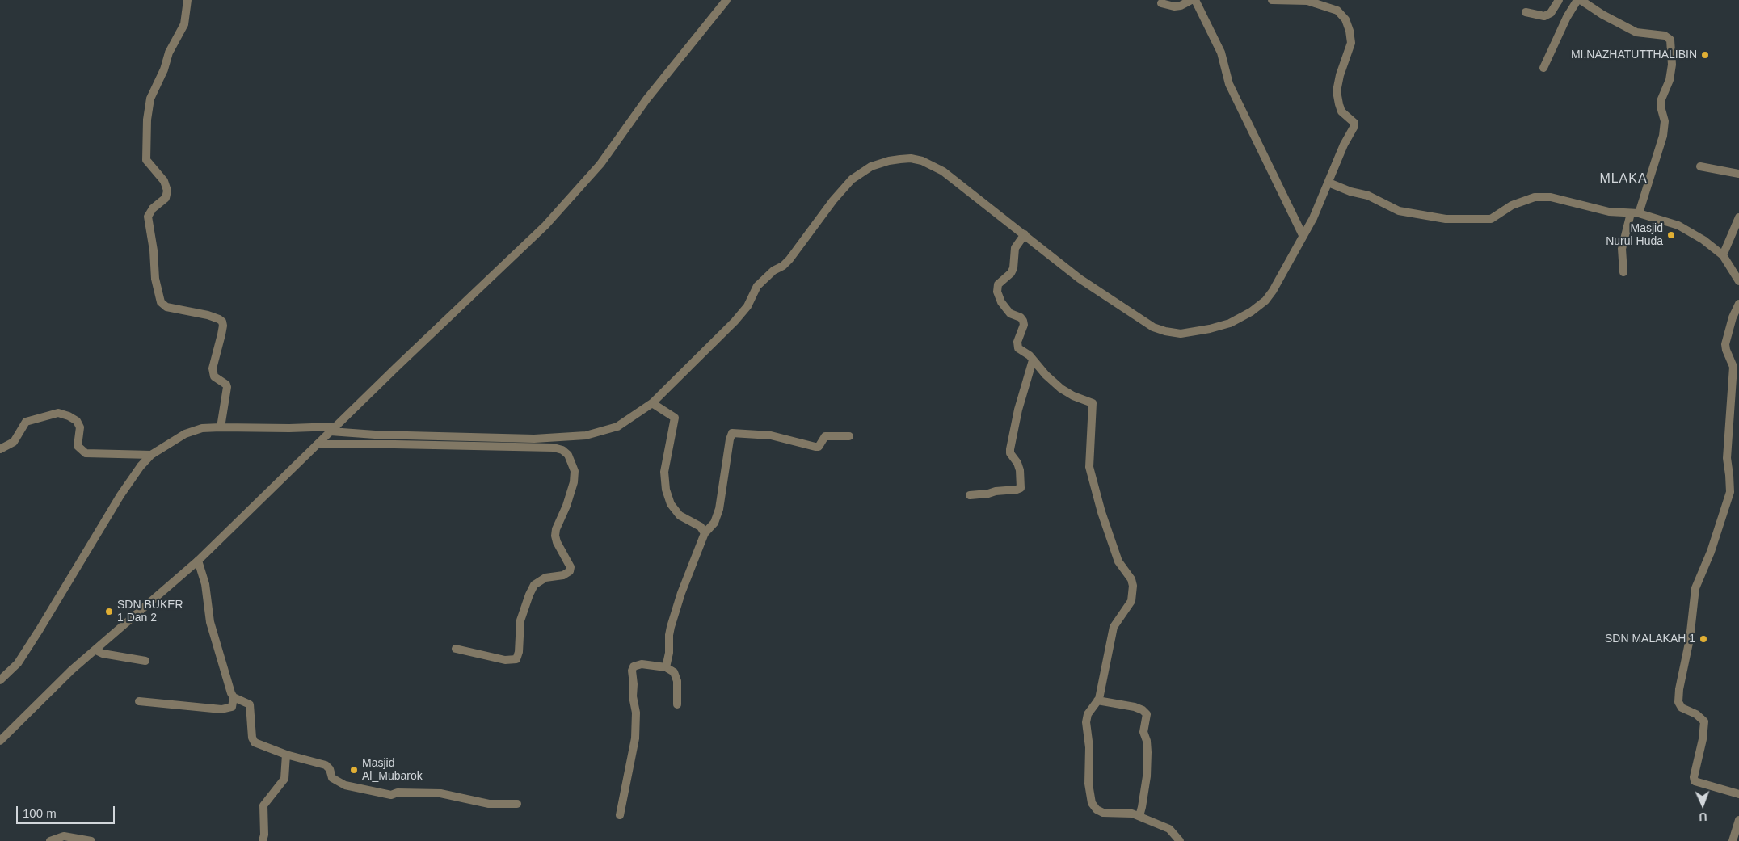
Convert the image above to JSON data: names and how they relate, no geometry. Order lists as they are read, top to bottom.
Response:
{
  "districts": ["MLAKA"],
  "places": [
    "MI.NAZHATUTTHALIBIN",
    "Masjid Nurul Huda",
    "SDN BUKER 1 Dan 2",
    "SDN MALAKAH 1",
    "Masjid Al_Mubarok"
  ],
  "scale_bar": "100 m",
  "north": "bottom"
}
